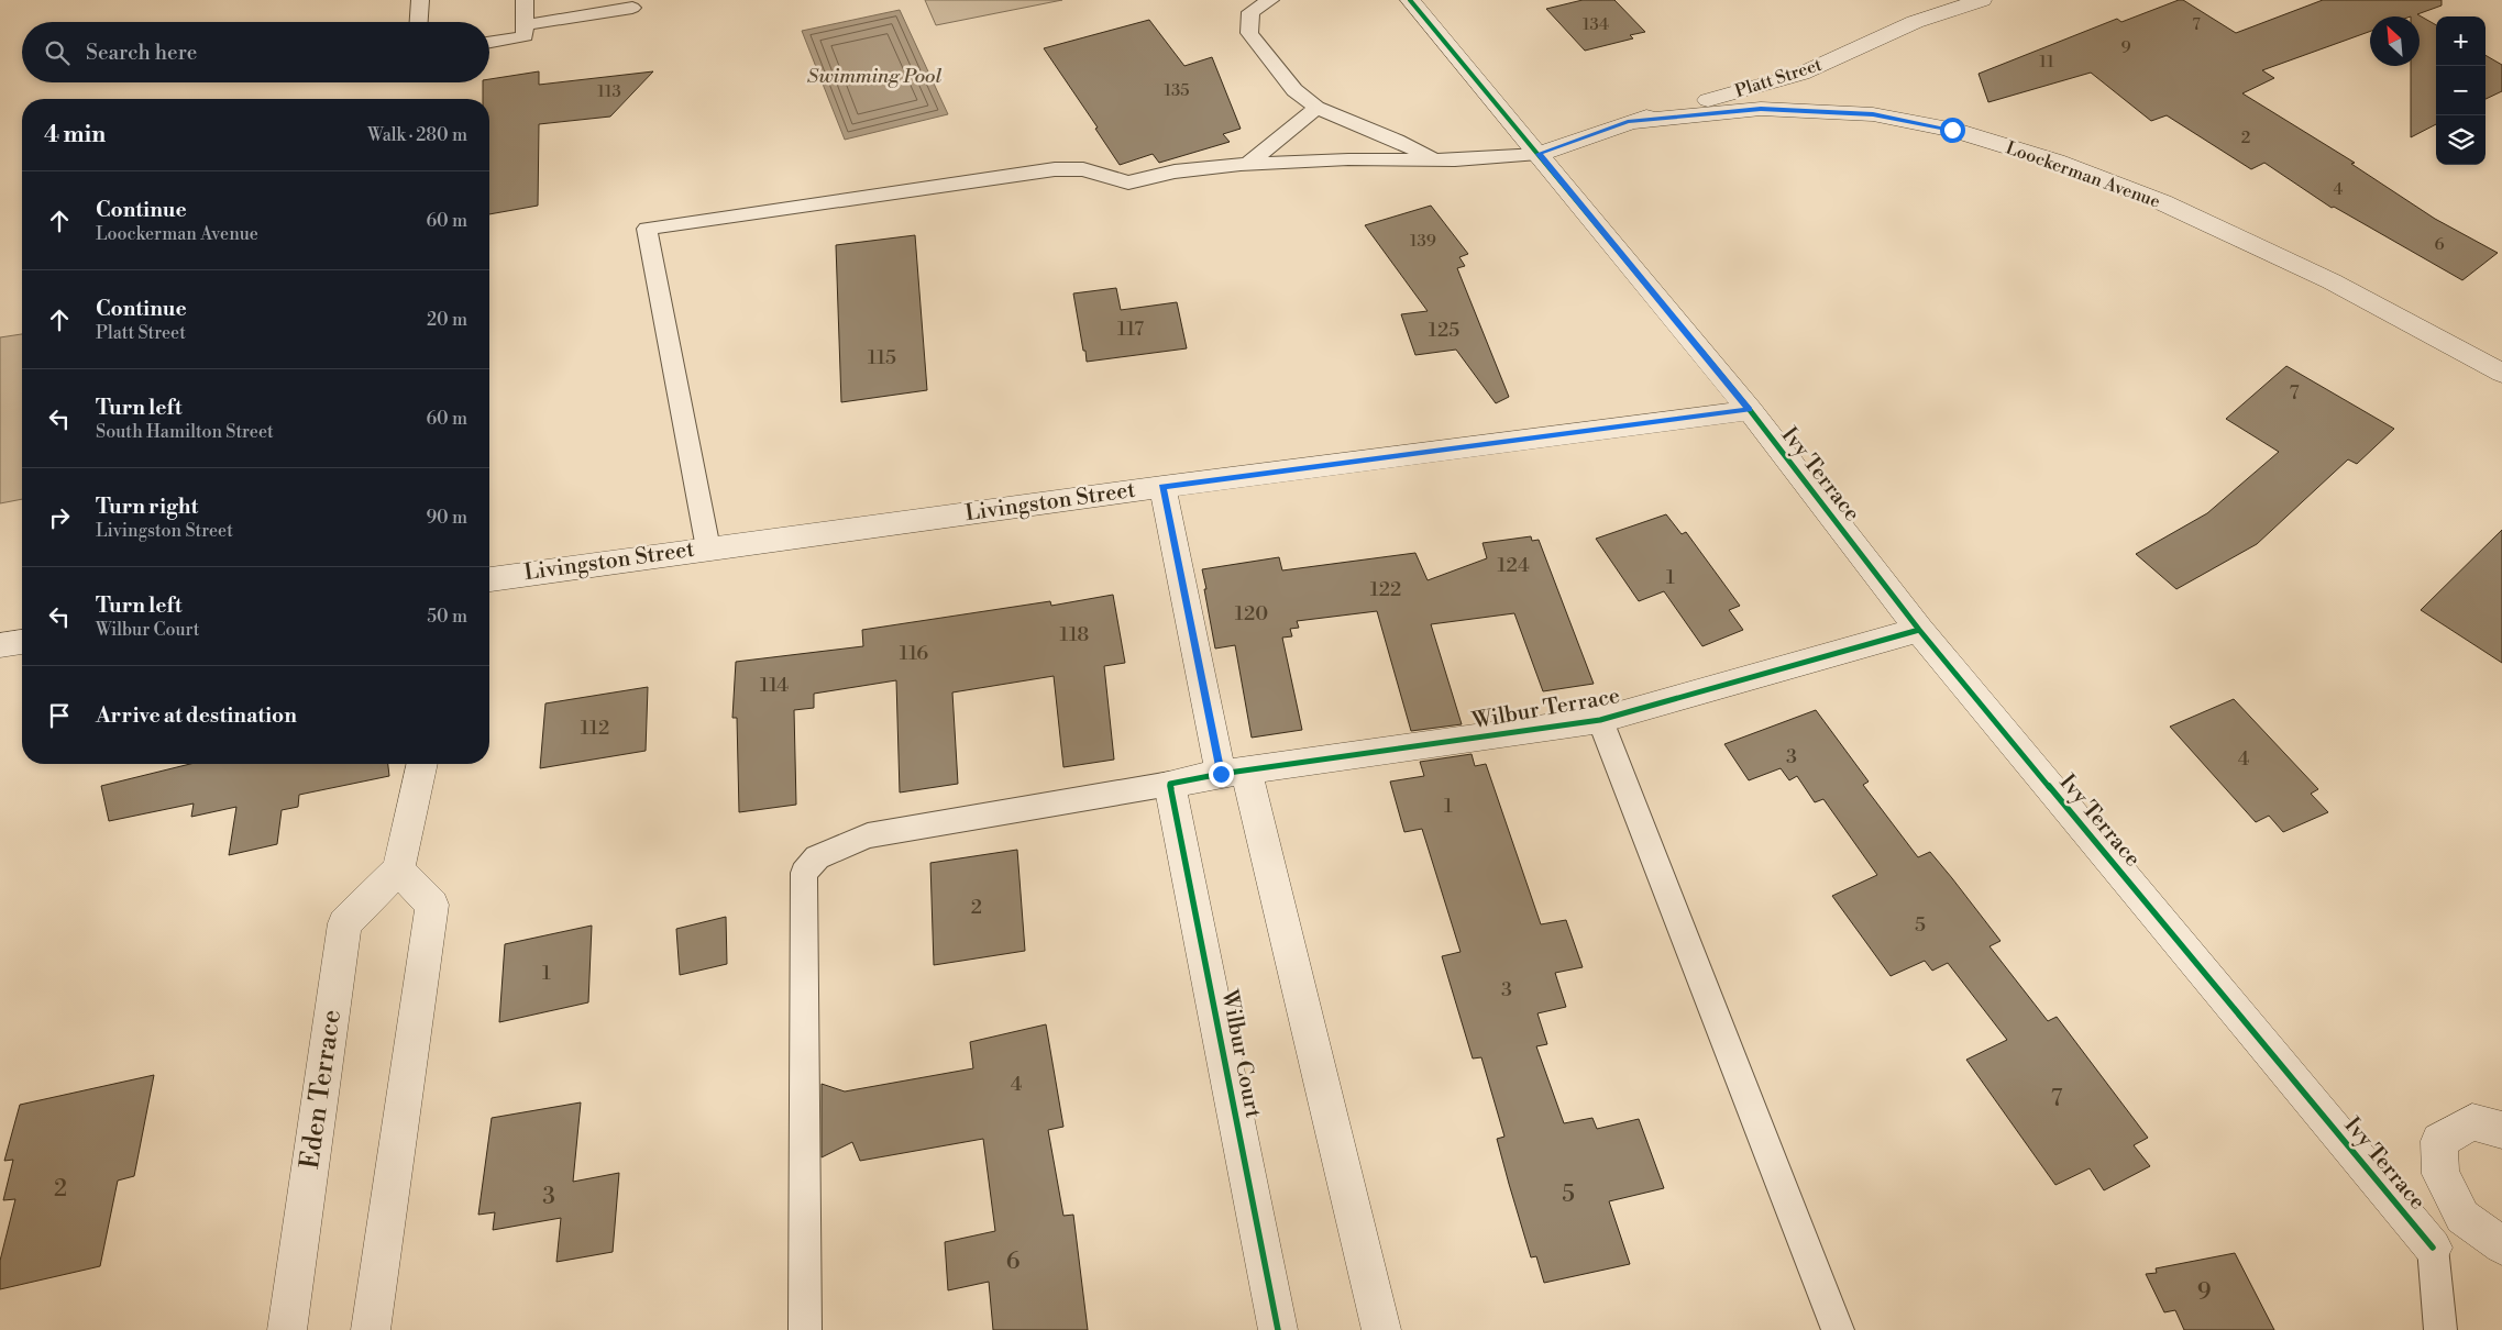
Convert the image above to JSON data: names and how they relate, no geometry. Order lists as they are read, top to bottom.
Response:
{
  "streets": {
    "street": [
      "Platt Street",
      "Loockerman Avenue",
      "Ivy Terrace",
      "Livingston Street",
      "Wilbur Terrace",
      "Wilbur Court",
      "Eden Terrace"
    ]
  },
  "crossings": [
    ["Platt Street", "Loockerman Avenue"],
    ["Platt Street", "Ivy Terrace"],
    ["Ivy Terrace", "Livingston Street"],
    ["Ivy Terrace", "Wilbur Terrace"],
    ["Wilbur Terrace", "Wilbur Court"]
  ],
  "water": ["Swimming Pool"],
  "house_numbers": [
    "134",
    "7",
    "9",
    "11",
    "135",
    "113",
    "2",
    "4",
    "139",
    "6",
    "117",
    "125",
    "115",
    "7",
    "124",
    "1",
    "122",
    "120",
    "118",
    "116",
    "114",
    "112",
    "3",
    "4",
    "1",
    "2",
    "5",
    "1",
    "3",
    "4",
    "7",
    "2",
    "5",
    "3",
    "6",
    "9"
  ],
  "north": "top left",
  "page": {
    "map_buttons": ["+", "−"],
    "search": "Search here",
    "heading": ["4 min", "Walk · 280 m"],
    "list": [
      ["Continue", "Loockerman Avenue", "60 m"],
      ["Continue", "Platt Street", "20 m"],
      ["Turn left", "South Hamilton Street", "60 m"],
      ["Turn right", "Livingston Street", "90 m"],
      ["Turn left", "Wilbur Court", "50 m"],
      "Arrive at destination"
    ]
  }
}
